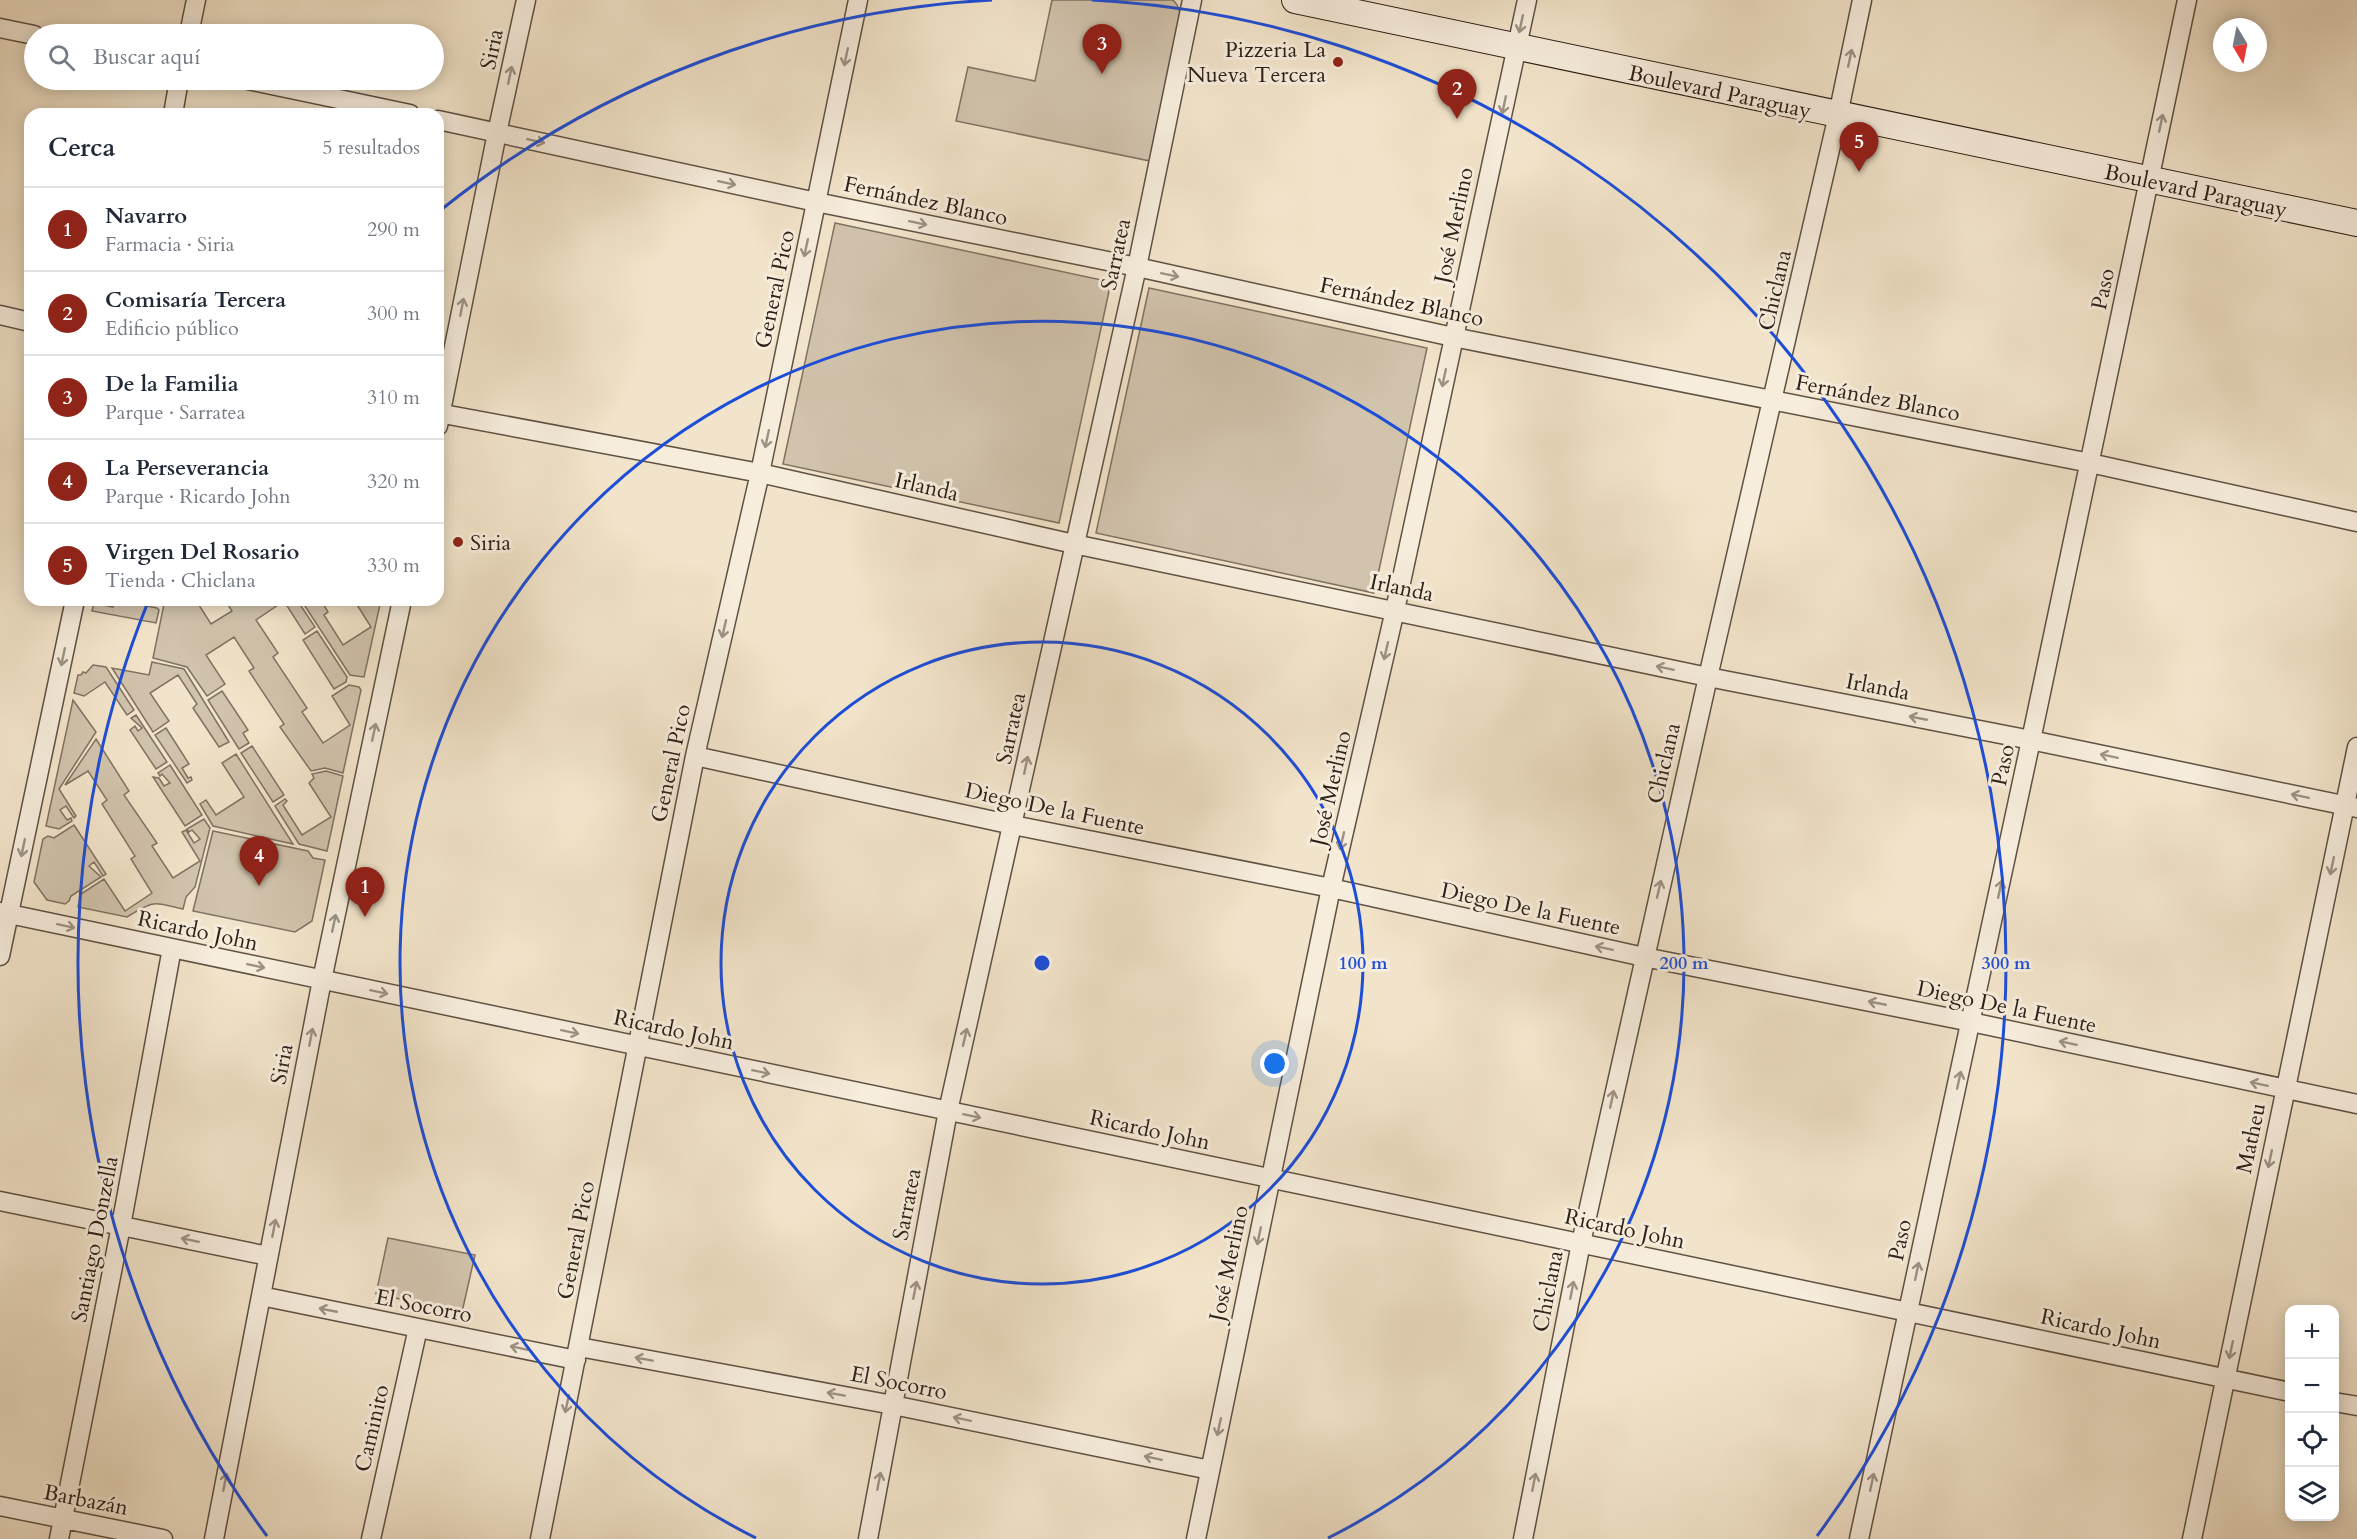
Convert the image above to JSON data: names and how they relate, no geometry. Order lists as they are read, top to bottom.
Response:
{
  "streets": {
    "main road": ["Boulevard Paraguay"],
    "street": [
      "Siria",
      "Fernández Blanco",
      "José Merlino",
      "Sarratea",
      "General Pico",
      "Paso",
      "Chiclana",
      "Irlanda",
      "Diego De la Fuente",
      "Ricardo John",
      "Matheu",
      "Santiago Donzella",
      "El Socorro",
      "Caminito",
      "Barbazán"
    ]
  },
  "crossings": [
    ["Siria", "Fernández Blanco"],
    ["Siria", "Ricardo John"],
    ["Siria", "El Socorro"],
    ["Boulevard Paraguay", "José Merlino"],
    ["Boulevard Paraguay", "Paso"],
    ["Boulevard Paraguay", "Chiclana"],
    ["Fernández Blanco", "José Merlino"],
    ["Fernández Blanco", "Sarratea"],
    ["Fernández Blanco", "General Pico"],
    ["Fernández Blanco", "Paso"],
    ["Fernández Blanco", "Chiclana"],
    ["José Merlino", "Irlanda"],
    ["José Merlino", "Diego De la Fuente"],
    ["José Merlino", "Ricardo John"],
    ["José Merlino", "El Socorro"],
    ["Sarratea", "Irlanda"],
    ["Sarratea", "Diego De la Fuente"],
    ["Sarratea", "Ricardo John"],
    ["Sarratea", "El Socorro"],
    ["General Pico", "Irlanda"],
    ["General Pico", "Diego De la Fuente"],
    ["General Pico", "Ricardo John"],
    ["General Pico", "El Socorro"],
    ["Paso", "Irlanda"],
    ["Paso", "Diego De la Fuente"],
    ["Paso", "Ricardo John"],
    ["Chiclana", "Irlanda"],
    ["Chiclana", "Diego De la Fuente"],
    ["Chiclana", "Ricardo John"],
    ["Irlanda", "Matheu"],
    ["Diego De la Fuente", "Matheu"],
    ["Ricardo John", "Matheu"],
    ["Ricardo John", "Santiago Donzella"],
    ["Santiago Donzella", "Barbazán"],
    ["El Socorro", "Caminito"]
  ],
  "one_way": [
    "Siria",
    "Fernández Blanco",
    "José Merlino",
    "Sarratea",
    "General Pico",
    "Paso",
    "Chiclana",
    "Irlanda",
    "Diego De la Fuente",
    "Ricardo John",
    "Matheu",
    "El Socorro"
  ],
  "places": ["Pizzeria La Nueva Tercera", "Siria"],
  "north": "bottom",
  "page": {
    "pins": [
      "3",
      "2",
      "5",
      "4",
      "1"
    ],
    "search": "Buscar aquí",
    "heading": ["Cerca", "5 resultados"],
    "list": [
      {
        "mark": "1",
        "name": "Navarro",
        "note": "Farmacia · Siria",
        "value": "290 m"
      },
      {
        "mark": "2",
        "name": "Comisaría Tercera",
        "note": "Edificio público",
        "value": "300 m"
      },
      {
        "mark": "3",
        "name": "De la Familia",
        "note": "Parque · Sarratea",
        "value": "310 m"
      },
      {
        "mark": "4",
        "name": "La Perseverancia",
        "note": "Parque · Ricardo John",
        "value": "320 m"
      },
      {
        "mark": "5",
        "name": "Virgen Del Rosario",
        "note": "Tienda · Chiclana",
        "value": "330 m"
      }
    ],
    "map_buttons": ["+", "−"]
  },
  "rings": ["100 m", "200 m", "300 m"]
}
